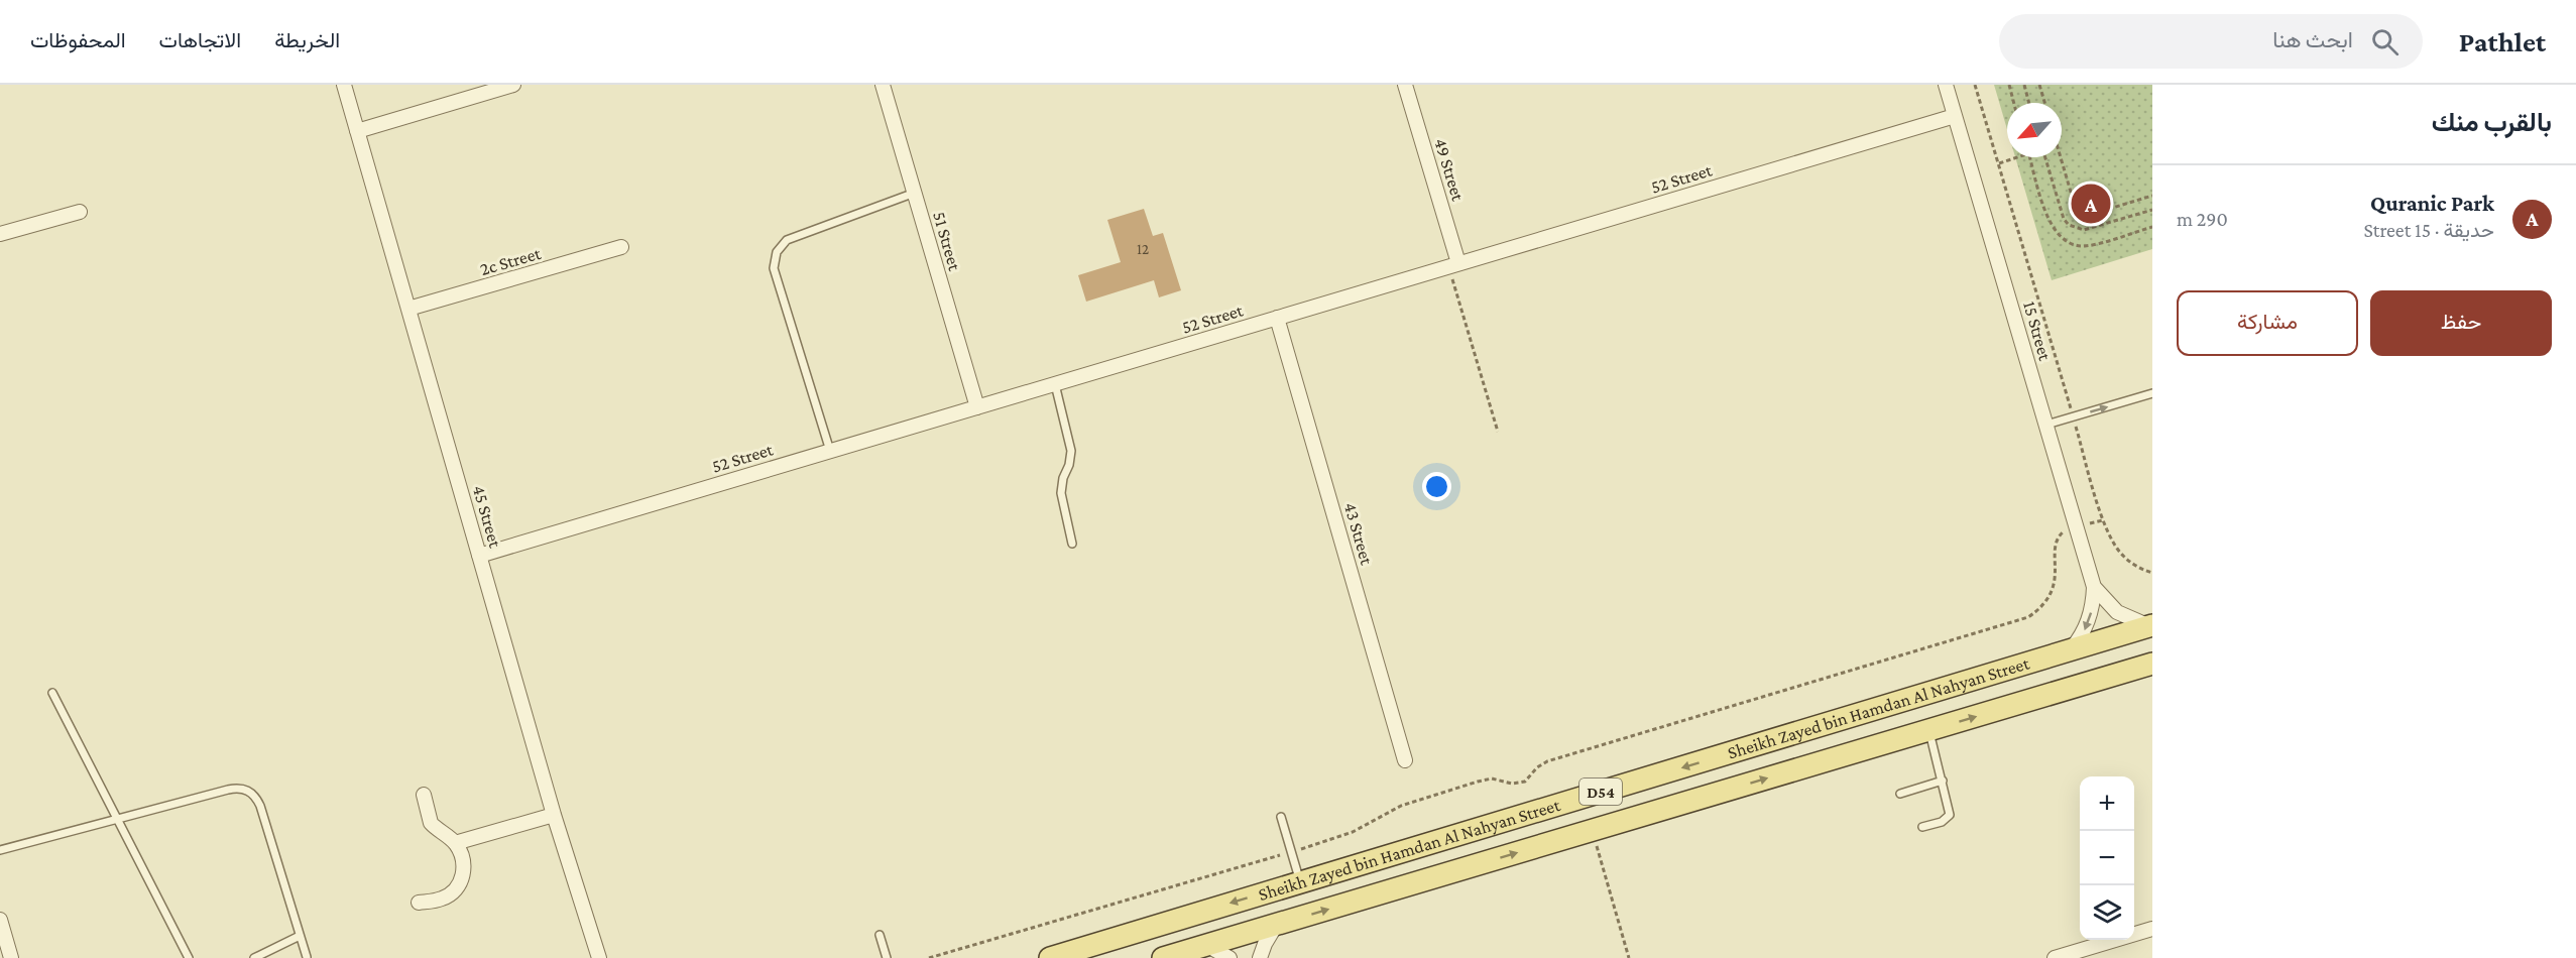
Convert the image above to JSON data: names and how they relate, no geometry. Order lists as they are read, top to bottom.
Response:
{
  "streets": {
    "main road": ["Sheikh Zayed bin Hamdan Al Nahyan Street", "D54"],
    "street": [
      "49 Street",
      "52 Street",
      "51 Street",
      "2c Street",
      "15 Street",
      "45 Street",
      "43 Street"
    ]
  },
  "crossings": [
    ["49 Street", "52 Street"],
    ["52 Street", "51 Street"],
    ["52 Street", "15 Street"],
    ["52 Street", "45 Street"],
    ["52 Street", "43 Street"],
    ["2c Street", "45 Street"],
    ["15 Street", "Sheikh Zayed bin Hamdan Al Nahyan Street"]
  ],
  "house_numbers": ["12"],
  "north": "bottom left",
  "page": {
    "header": "Pathlet",
    "search": "ابحث هنا",
    "nav": ["الخريطة", "الاتجاهات", "المحفوظات"],
    "heading": "بالقرب منك",
    "list": [
      {
        "mark": "A",
        "name": "Quranic Park",
        "note": "حديقة · 15 Street",
        "value": "290 m"
      }
    ],
    "pins": "A",
    "buttons": ["حفظ", "مشاركة"],
    "map_buttons": ["+", "−"]
  }
}
